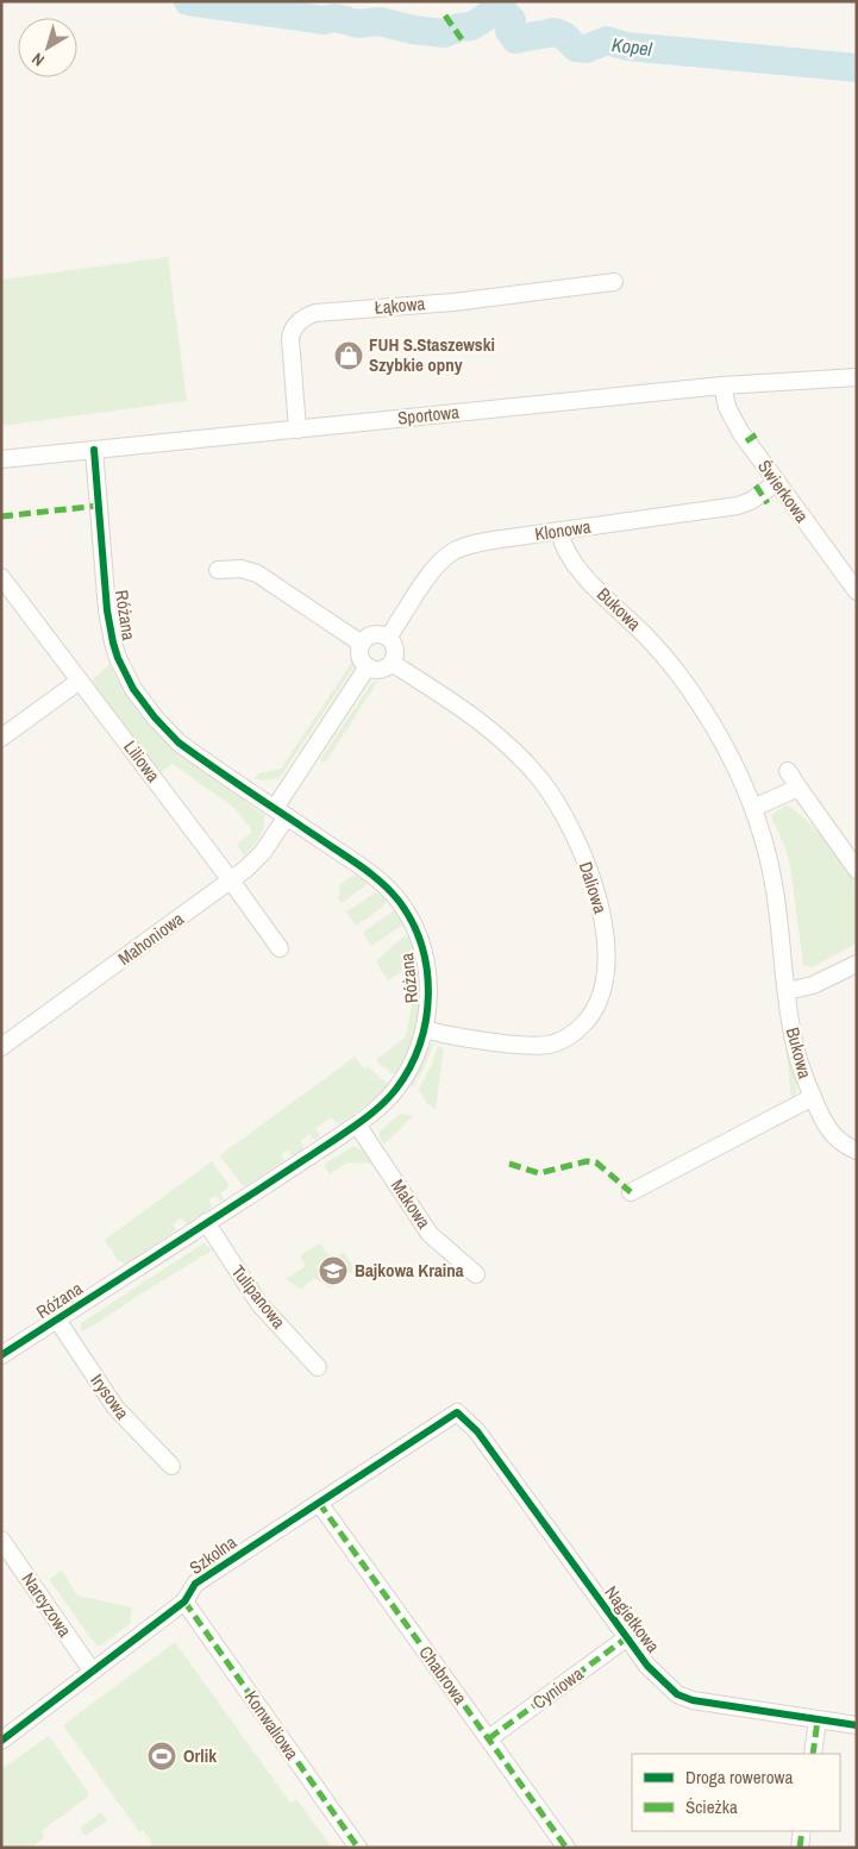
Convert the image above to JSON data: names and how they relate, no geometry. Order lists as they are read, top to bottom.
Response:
{
  "streets": {
    "street": [
      "Łąkowa",
      "Sportowa",
      "Świerkowa",
      "Klonowa",
      "Bukowa",
      "Różana",
      "Liliowa",
      "Daliowa",
      "Mahoniowa",
      "Makowa",
      "Tulipanowa",
      "Irysowa",
      "Szkolna",
      "Narcyzowa",
      "Nagietkowa",
      "Chabrowa",
      "Cyniowa",
      "Konwaliowa"
    ]
  },
  "crossings": [
    ["Łąkowa", "Sportowa"],
    ["Sportowa", "Świerkowa"],
    ["Sportowa", "Różana"],
    ["Świerkowa", "Klonowa"],
    ["Klonowa", "Bukowa"],
    ["Klonowa", "Daliowa"],
    ["Różana", "Daliowa"],
    ["Różana", "Mahoniowa"],
    ["Różana", "Makowa"],
    ["Różana", "Tulipanowa"],
    ["Różana", "Irysowa"],
    ["Liliowa", "Mahoniowa"],
    ["Szkolna", "Narcyzowa"],
    ["Szkolna", "Nagietkowa"],
    ["Szkolna", "Chabrowa"],
    ["Szkolna", "Konwaliowa"],
    ["Nagietkowa", "Cyniowa"],
    ["Chabrowa", "Cyniowa"]
  ],
  "water": ["Kopel"],
  "places": {
    "shop": ["FUH S.Staszewski Szybkie opny"],
    "school or university": ["Bajkowa Kraina"],
    "sports": ["Orlik"]
  },
  "legend": ["Droga rowerowa", "Ścieżka"],
  "north": "bottom left"
}
